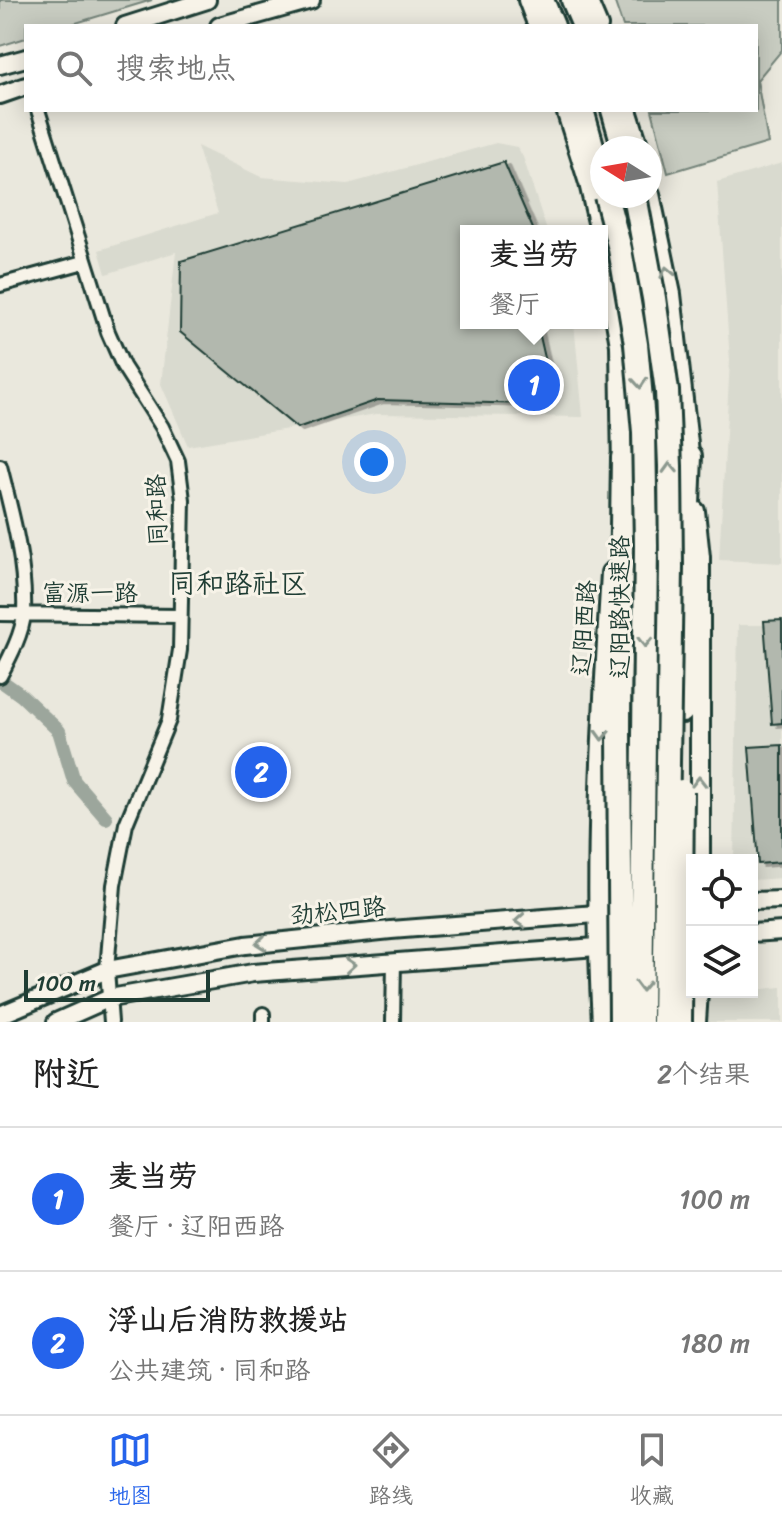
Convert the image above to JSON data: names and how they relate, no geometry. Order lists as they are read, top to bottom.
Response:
{
  "streets": {
    "highway": ["辽阳路快速路"],
    "main road": ["辽阳西路"],
    "street": ["同和路", "富源一路", "劲松四路"]
  },
  "crossings": [
    ["同和路", "富源一路"],
    ["同和路", "劲松四路"],
    ["辽阳西路", "劲松四路"]
  ],
  "districts": ["同和路社区"],
  "scale_bar": "100 m",
  "north": "left",
  "page": {
    "search": "搜索地点",
    "popup": ["麦当劳", "餐厅"],
    "pins": ["1", "2"],
    "scale": "100 m",
    "heading": ["附近", "2个结果"],
    "list": [
      {
        "mark": "1",
        "name": "麦当劳",
        "note": "餐厅 · 辽阳西路",
        "value": "100 m"
      },
      {
        "mark": "2",
        "name": "浮山后消防救援站",
        "note": "公共建筑 · 同和路",
        "value": "180 m"
      }
    ],
    "nav": ["地图", "路线", "收藏"]
  }
}
